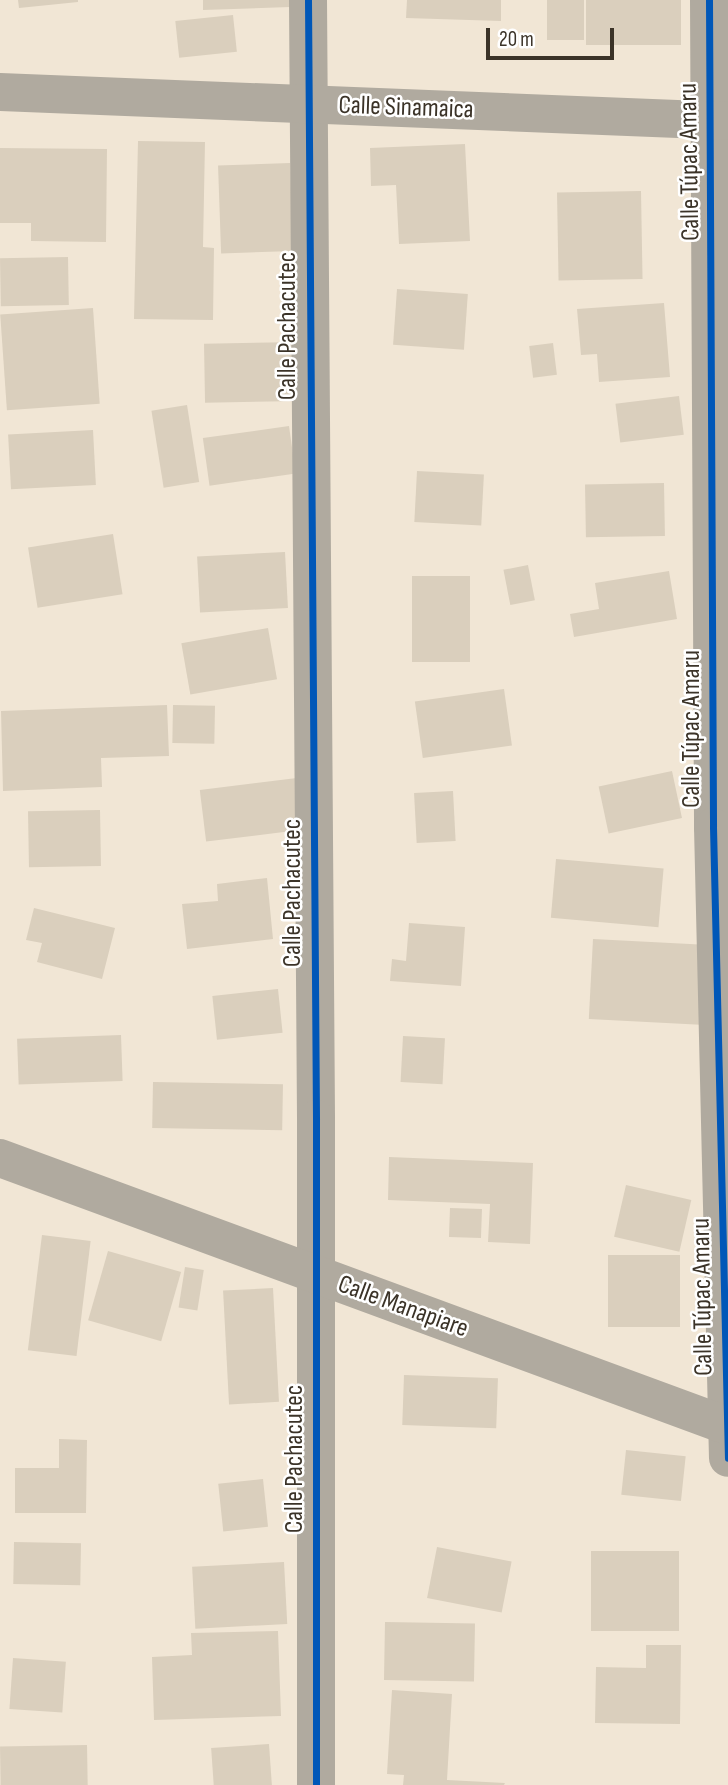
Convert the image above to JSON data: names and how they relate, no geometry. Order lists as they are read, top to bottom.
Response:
{
  "streets": {
    "street": [
      "Calle Sinamaica",
      "Calle Túpac Amaru",
      "Calle Pachacutec",
      "Calle Manapiare"
    ]
  },
  "crossings": [
    ["Calle Sinamaica", "Calle Túpac Amaru"],
    ["Calle Sinamaica", "Calle Pachacutec"],
    ["Calle Túpac Amaru", "Calle Manapiare"],
    ["Calle Pachacutec", "Calle Manapiare"]
  ],
  "scale_bar": "20 m"
}
